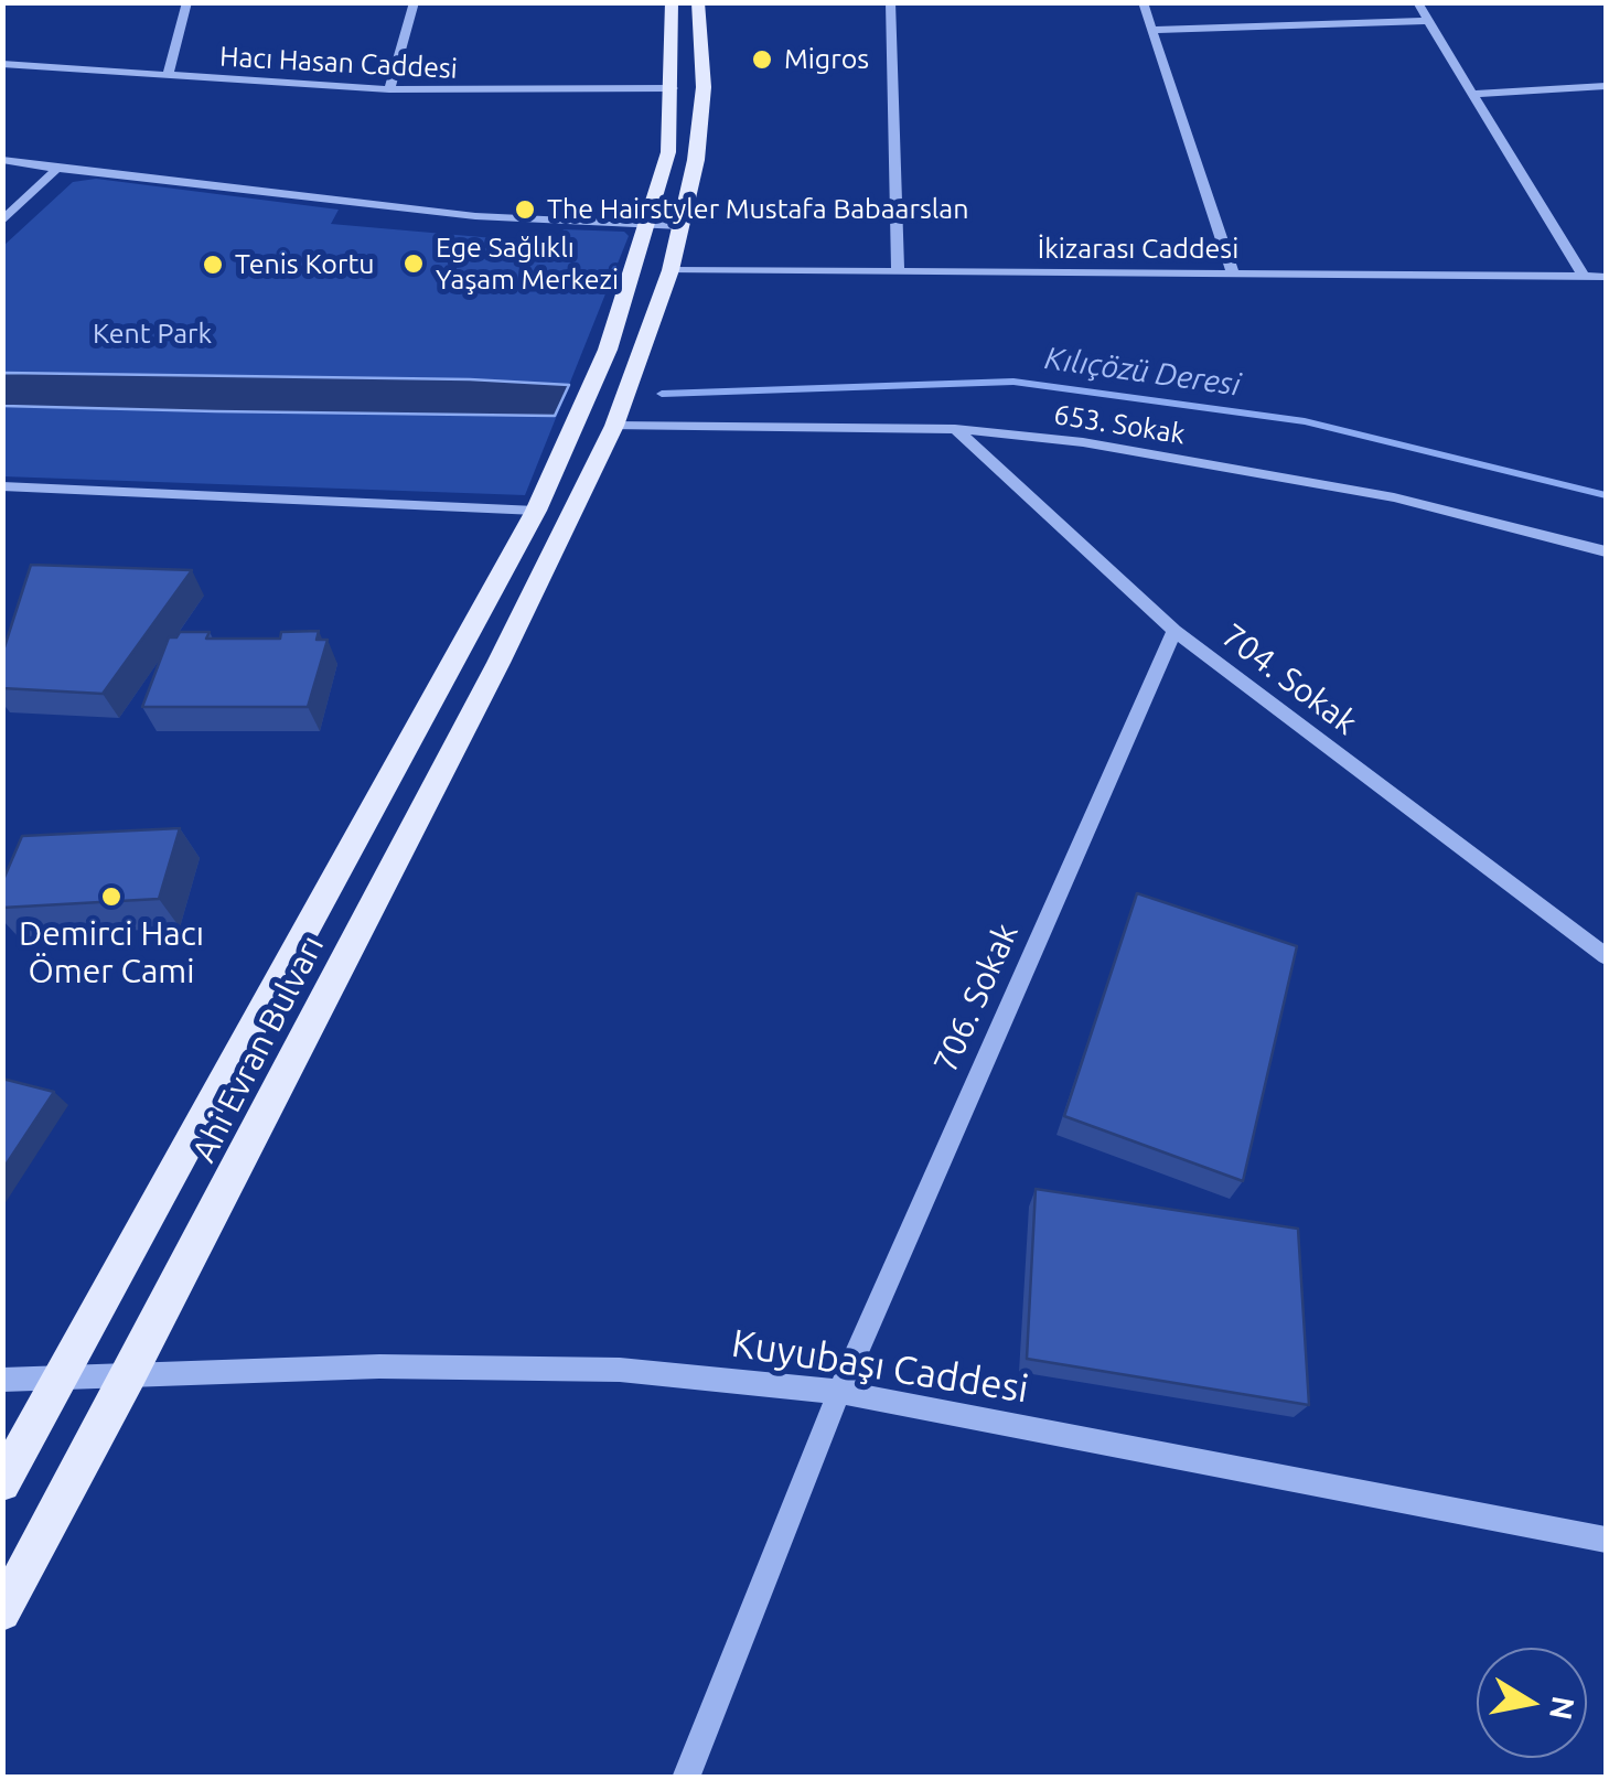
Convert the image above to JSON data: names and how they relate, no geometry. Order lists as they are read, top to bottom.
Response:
{
  "streets": {
    "main road": ["Ahi Evran Bulvarı"],
    "street": [
      "Hacı Hasan Caddesi",
      "İkizarası Caddesi",
      "653. Sokak",
      "704. Sokak",
      "706. Sokak",
      "Kuyubaşı Caddesi"
    ]
  },
  "crossings": [
    ["Hacı Hasan Caddesi", "Ahi Evran Bulvarı"],
    ["İkizarası Caddesi", "Ahi Evran Bulvarı"],
    ["653. Sokak", "704. Sokak"],
    ["653. Sokak", "Ahi Evran Bulvarı"],
    ["704. Sokak", "706. Sokak"],
    ["706. Sokak", "Kuyubaşı Caddesi"],
    ["Ahi Evran Bulvarı", "Kuyubaşı Caddesi"]
  ],
  "water": ["Kılıçözü Deresi"],
  "parks": ["Kent Park"],
  "places": [
    "Migros",
    "The Hairstyler Mustafa Babaarslan",
    "Ege Sağlıklı Yaşam Merkezi",
    "Tenis Kortu",
    "Demirci Hacı Ömer Cami"
  ],
  "north": "right"
}
